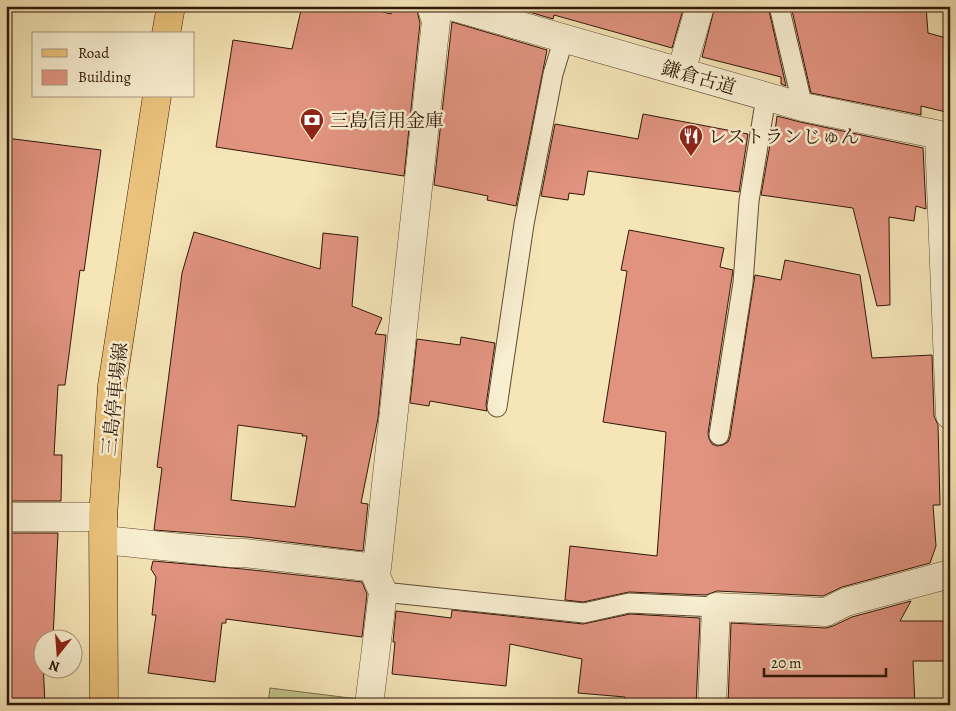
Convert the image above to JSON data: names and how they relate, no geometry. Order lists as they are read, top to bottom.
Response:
{
  "streets": {
    "main road": ["三島停車場線"],
    "street": ["鎌倉古道"]
  },
  "places": {
    "bank": ["三島信用金庫"],
    "restaurant": ["レストランじゅん"]
  },
  "legend": ["Road", "Building"],
  "scale_bar": "20 m",
  "north": "bottom"
}
